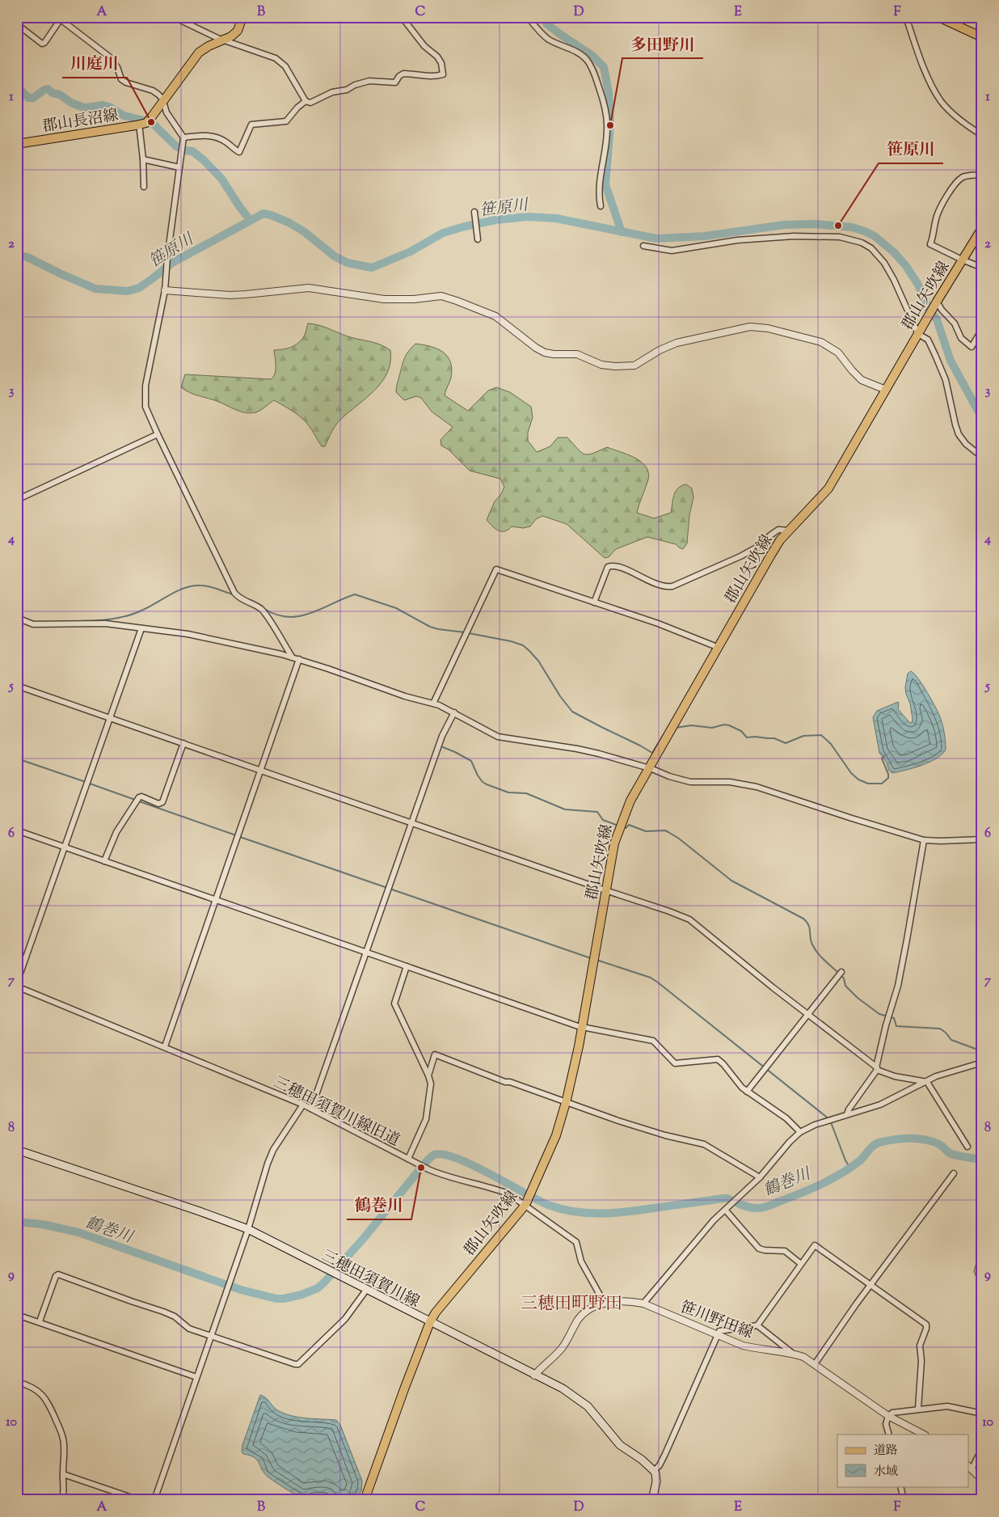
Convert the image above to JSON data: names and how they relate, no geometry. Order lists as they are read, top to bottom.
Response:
{
  "streets": {
    "main road": ["郡山長沼線", "郡山矢吹線", "三穂田須賀川線"],
    "street": ["三穂田須賀川線旧道", "笹川野田線"]
  },
  "crossings": [
    ["郡山矢吹線", "三穂田須賀川線旧道"],
    ["郡山矢吹線", "三穂田須賀川線"],
    ["三穂田須賀川線旧道", "笹川野田線"],
    ["三穂田須賀川線", "笹川野田線"]
  ],
  "districts": ["三穂田町野田"],
  "water": ["笹原川", "鶴巻川"],
  "places": [
    "川庭川",
    "多田野川",
    "笹原川",
    "鶴巻川"
  ],
  "legend": ["道路", "水域"],
  "grid": {
    "columns": [
      "A",
      "B",
      "C",
      "D",
      "E",
      "F"
    ],
    "rows": [
      "1",
      "2",
      "3",
      "4",
      "5",
      "6",
      "7",
      "8",
      "9",
      "10"
    ]
  }
}
